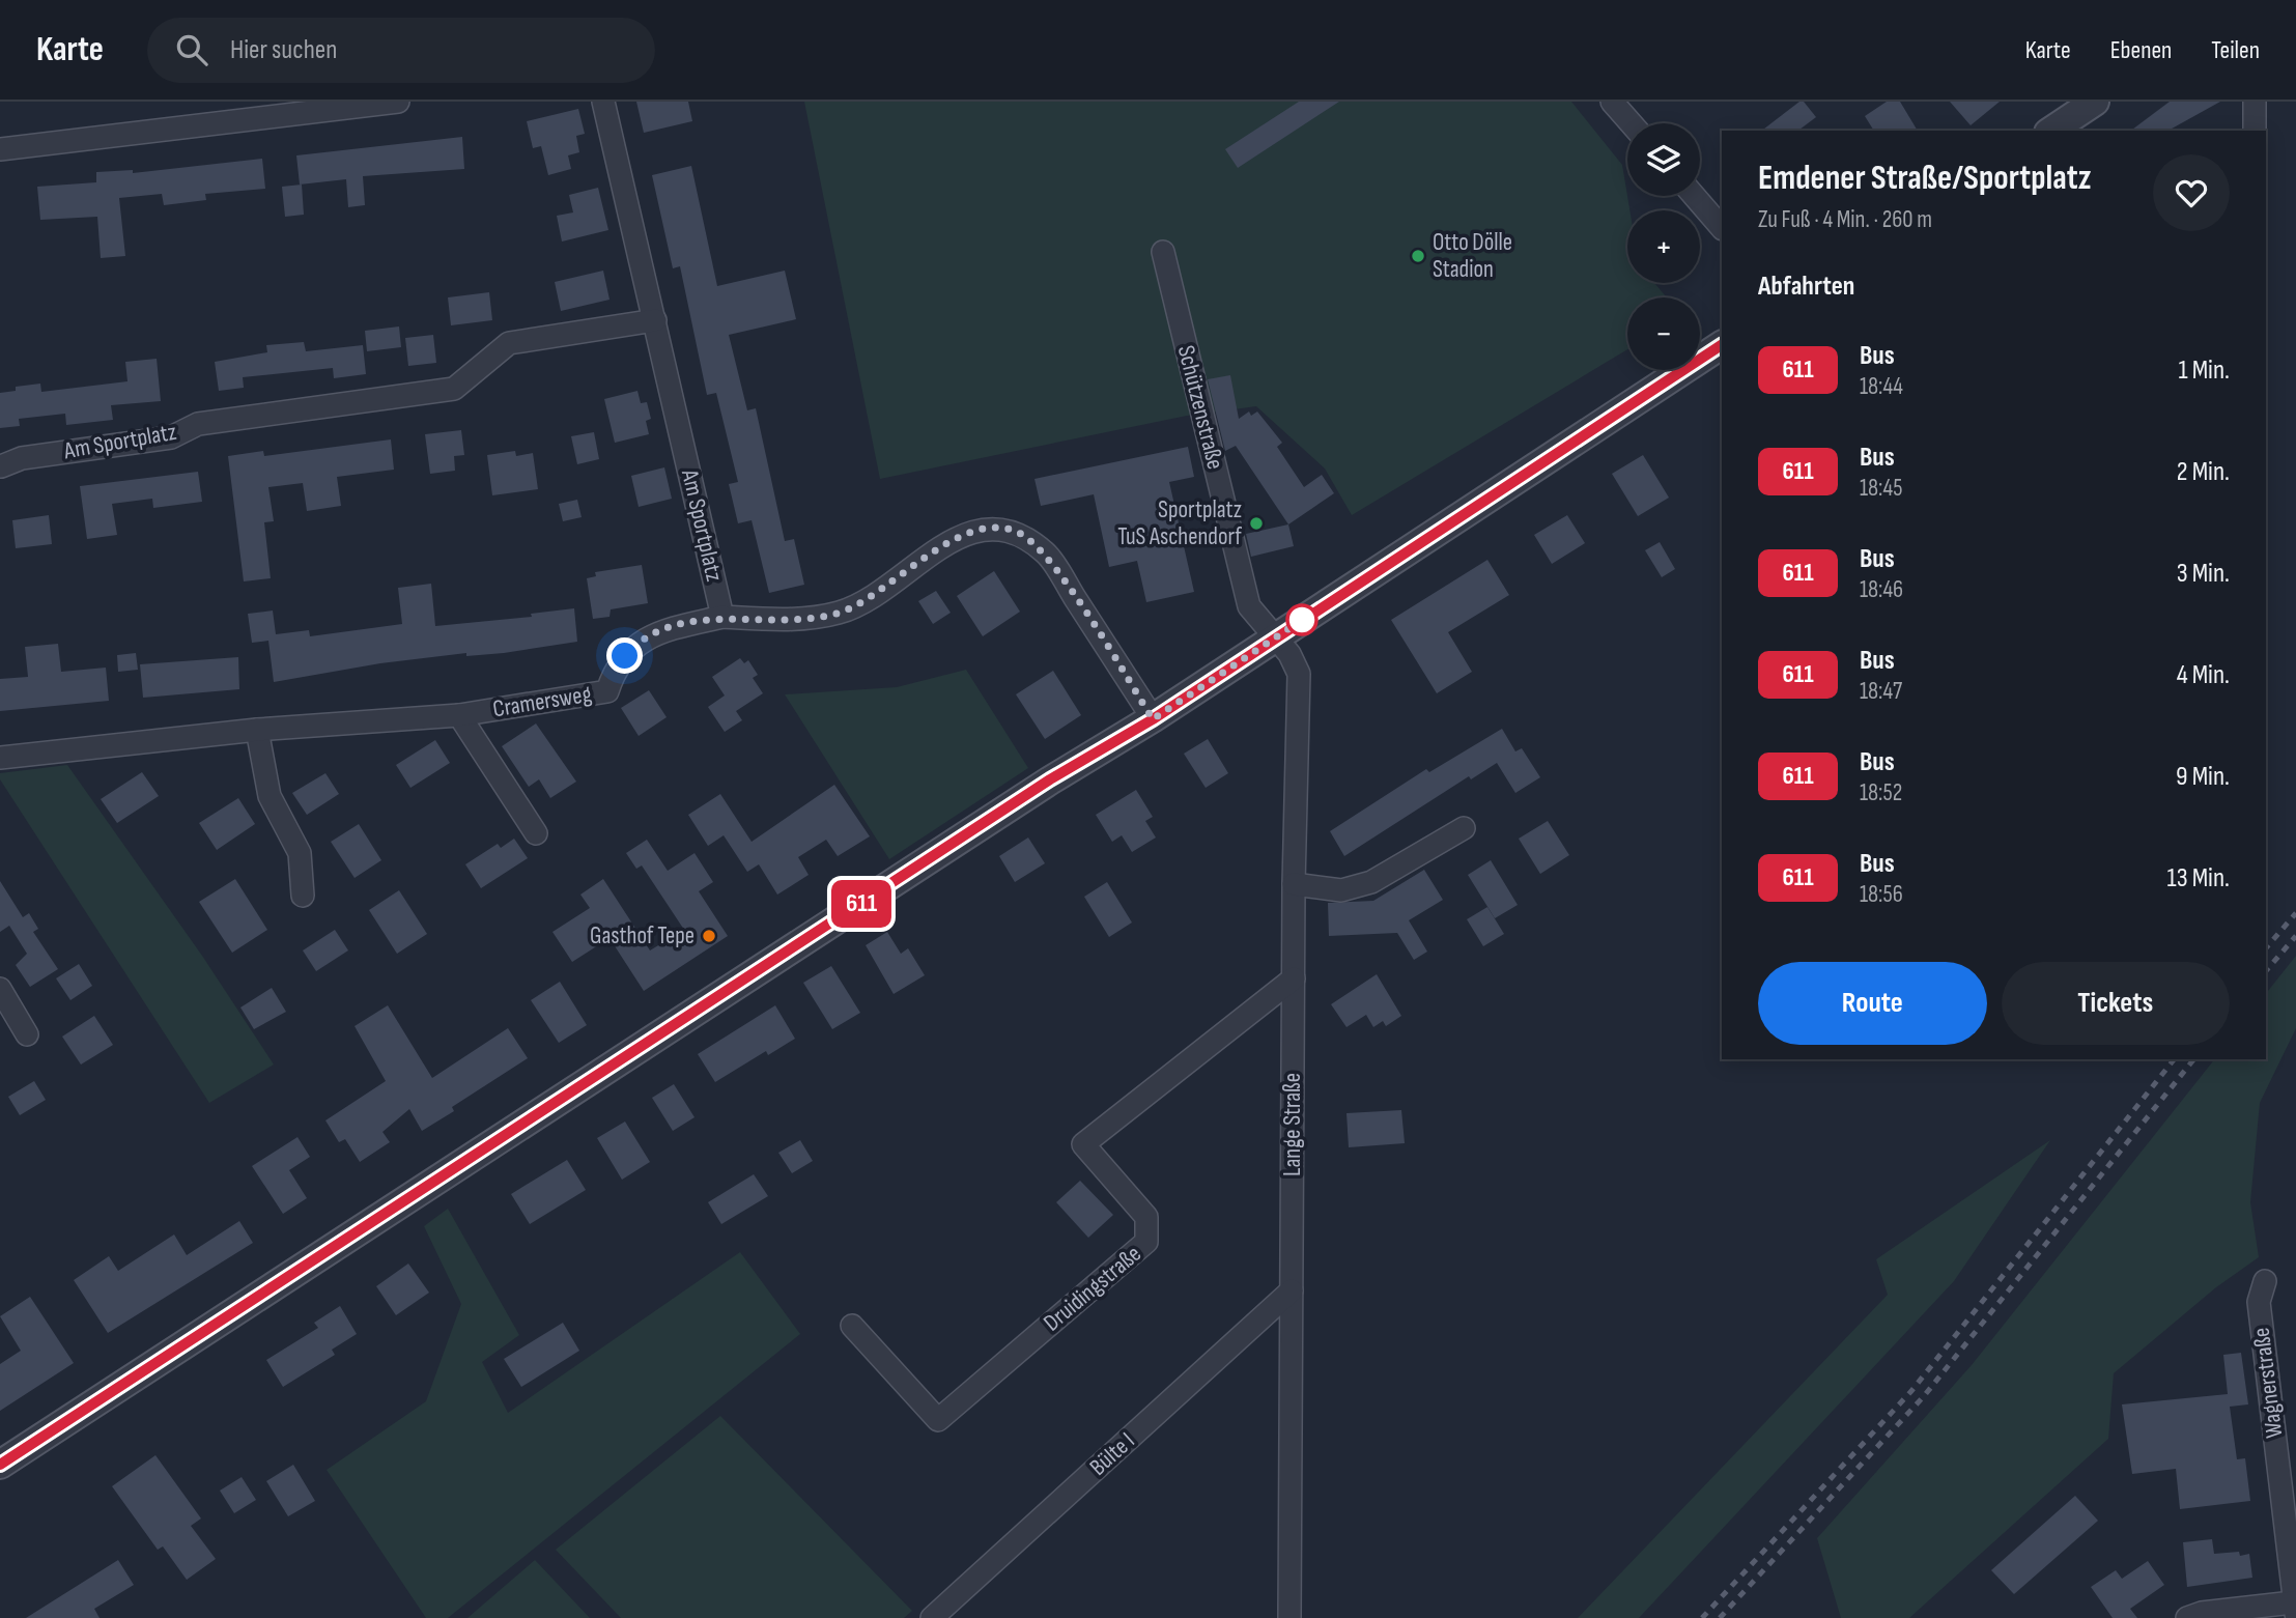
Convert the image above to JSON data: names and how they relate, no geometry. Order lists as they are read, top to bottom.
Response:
{
  "streets": {
    "street": [
      "Schützenstraße",
      "Am Sportplatz",
      "Cramersweg",
      "Lange Straße",
      "Druidingstraße",
      "Wagnerstraße",
      "Bülte I"
    ]
  },
  "crossings": [
    ["Schützenstraße", "Lange Straße"],
    ["Am Sportplatz", "Cramersweg"],
    ["Lange Straße", "Druidingstraße"],
    ["Lange Straße", "Bülte I"]
  ],
  "places": ["Otto Dölle Stadion", "Sportplatz TuS Aschendorf", "Gasthof Tepe"],
  "lines": ["bus line 611"],
  "page": {
    "header": "Karte",
    "search": "Hier suchen",
    "nav": ["Karte", "Ebenen", "Teilen"],
    "on_map": "611",
    "map_buttons": ["+", "−"],
    "heading": [
      ["Emdener Straße/Sportplatz", "Zu Fuß · 4 Min. · 260 m"],
      "Abfahrten"
    ],
    "list": [
      {
        "mark": "611",
        "name": "Bus",
        "note": "18:44",
        "value": "1 Min."
      },
      {
        "mark": "611",
        "name": "Bus",
        "note": "18:45",
        "value": "2 Min."
      },
      {
        "mark": "611",
        "name": "Bus",
        "note": "18:46",
        "value": "3 Min."
      },
      {
        "mark": "611",
        "name": "Bus",
        "note": "18:47",
        "value": "4 Min."
      },
      {
        "mark": "611",
        "name": "Bus",
        "note": "18:52",
        "value": "9 Min."
      },
      {
        "mark": "611",
        "name": "Bus",
        "note": "18:56",
        "value": "13 Min."
      }
    ],
    "buttons": ["Route", "Tickets"]
  }
}
